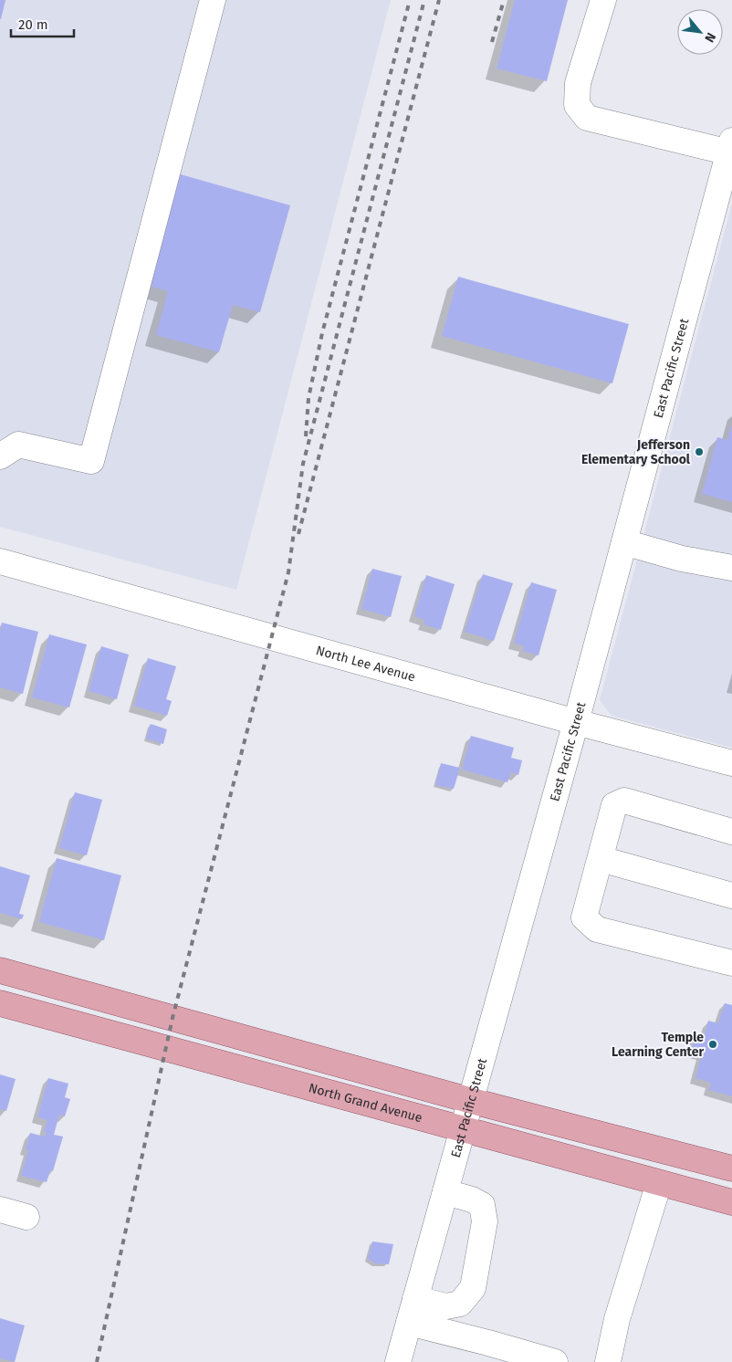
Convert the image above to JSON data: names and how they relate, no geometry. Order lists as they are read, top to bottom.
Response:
{
  "streets": {
    "main road": ["North Grand Avenue"],
    "street": ["East Pacific Street", "North Lee Avenue"]
  },
  "crossings": [
    ["East Pacific Street", "North Lee Avenue"],
    ["East Pacific Street", "North Grand Avenue"]
  ],
  "places": ["Jefferson Elementary School", "Temple Learning Center"],
  "scale_bar": "20 m",
  "north": "bottom right"
}
